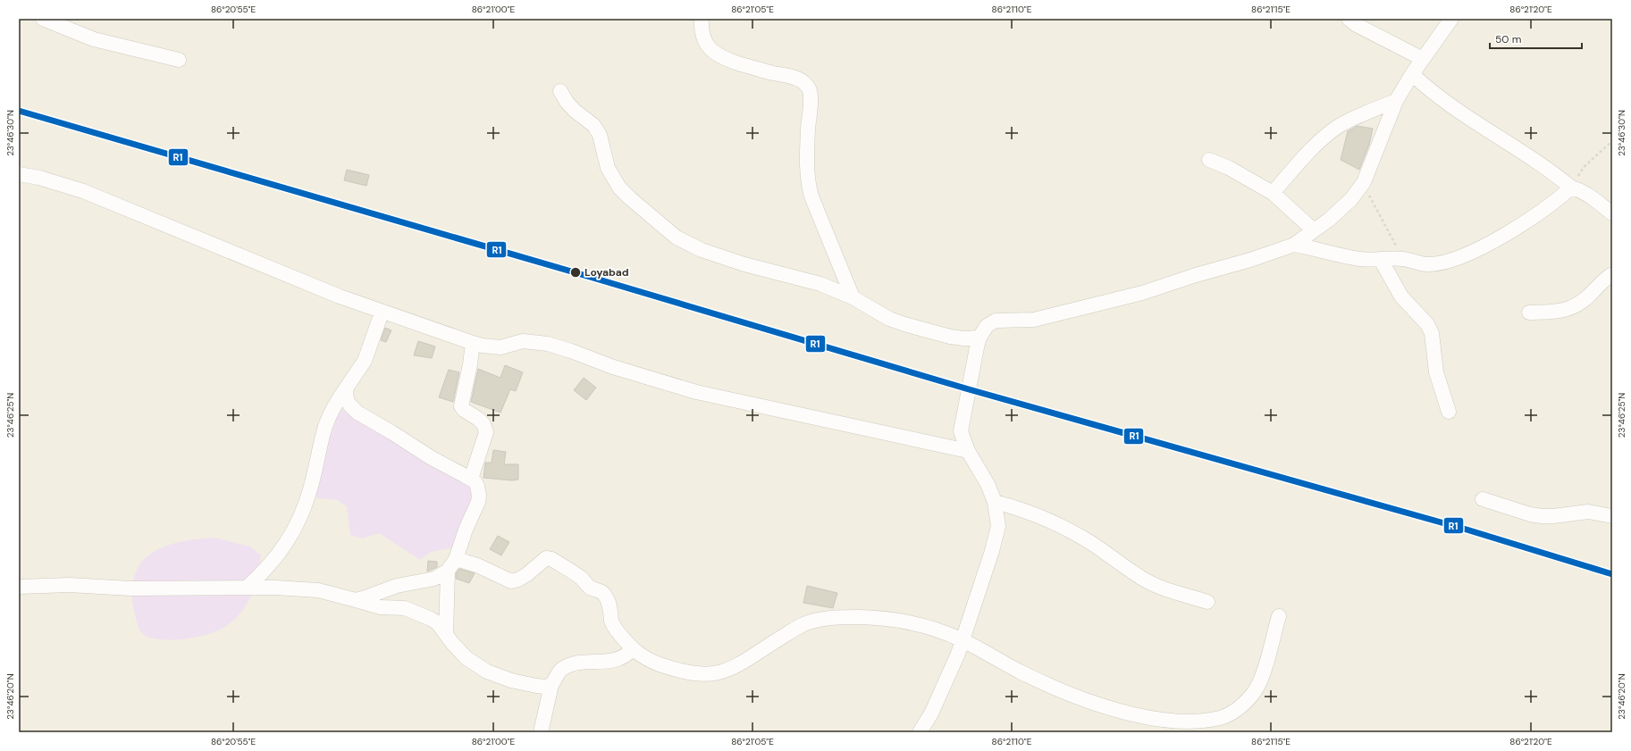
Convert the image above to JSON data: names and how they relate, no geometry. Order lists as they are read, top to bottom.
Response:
{
  "places": ["Loyabad"],
  "lines": ["transit line R1"],
  "scale_bar": "50 m",
  "coordinates": [
    "86°20'55\"E",
    "86°21'00\"E",
    "86°21'05\"E",
    "86°21'10\"E",
    "86°21'15\"E",
    "86°21'20\"E",
    "23°46'30\"N",
    "23°46'25\"N",
    "23°46'20\"N"
  ]
}
